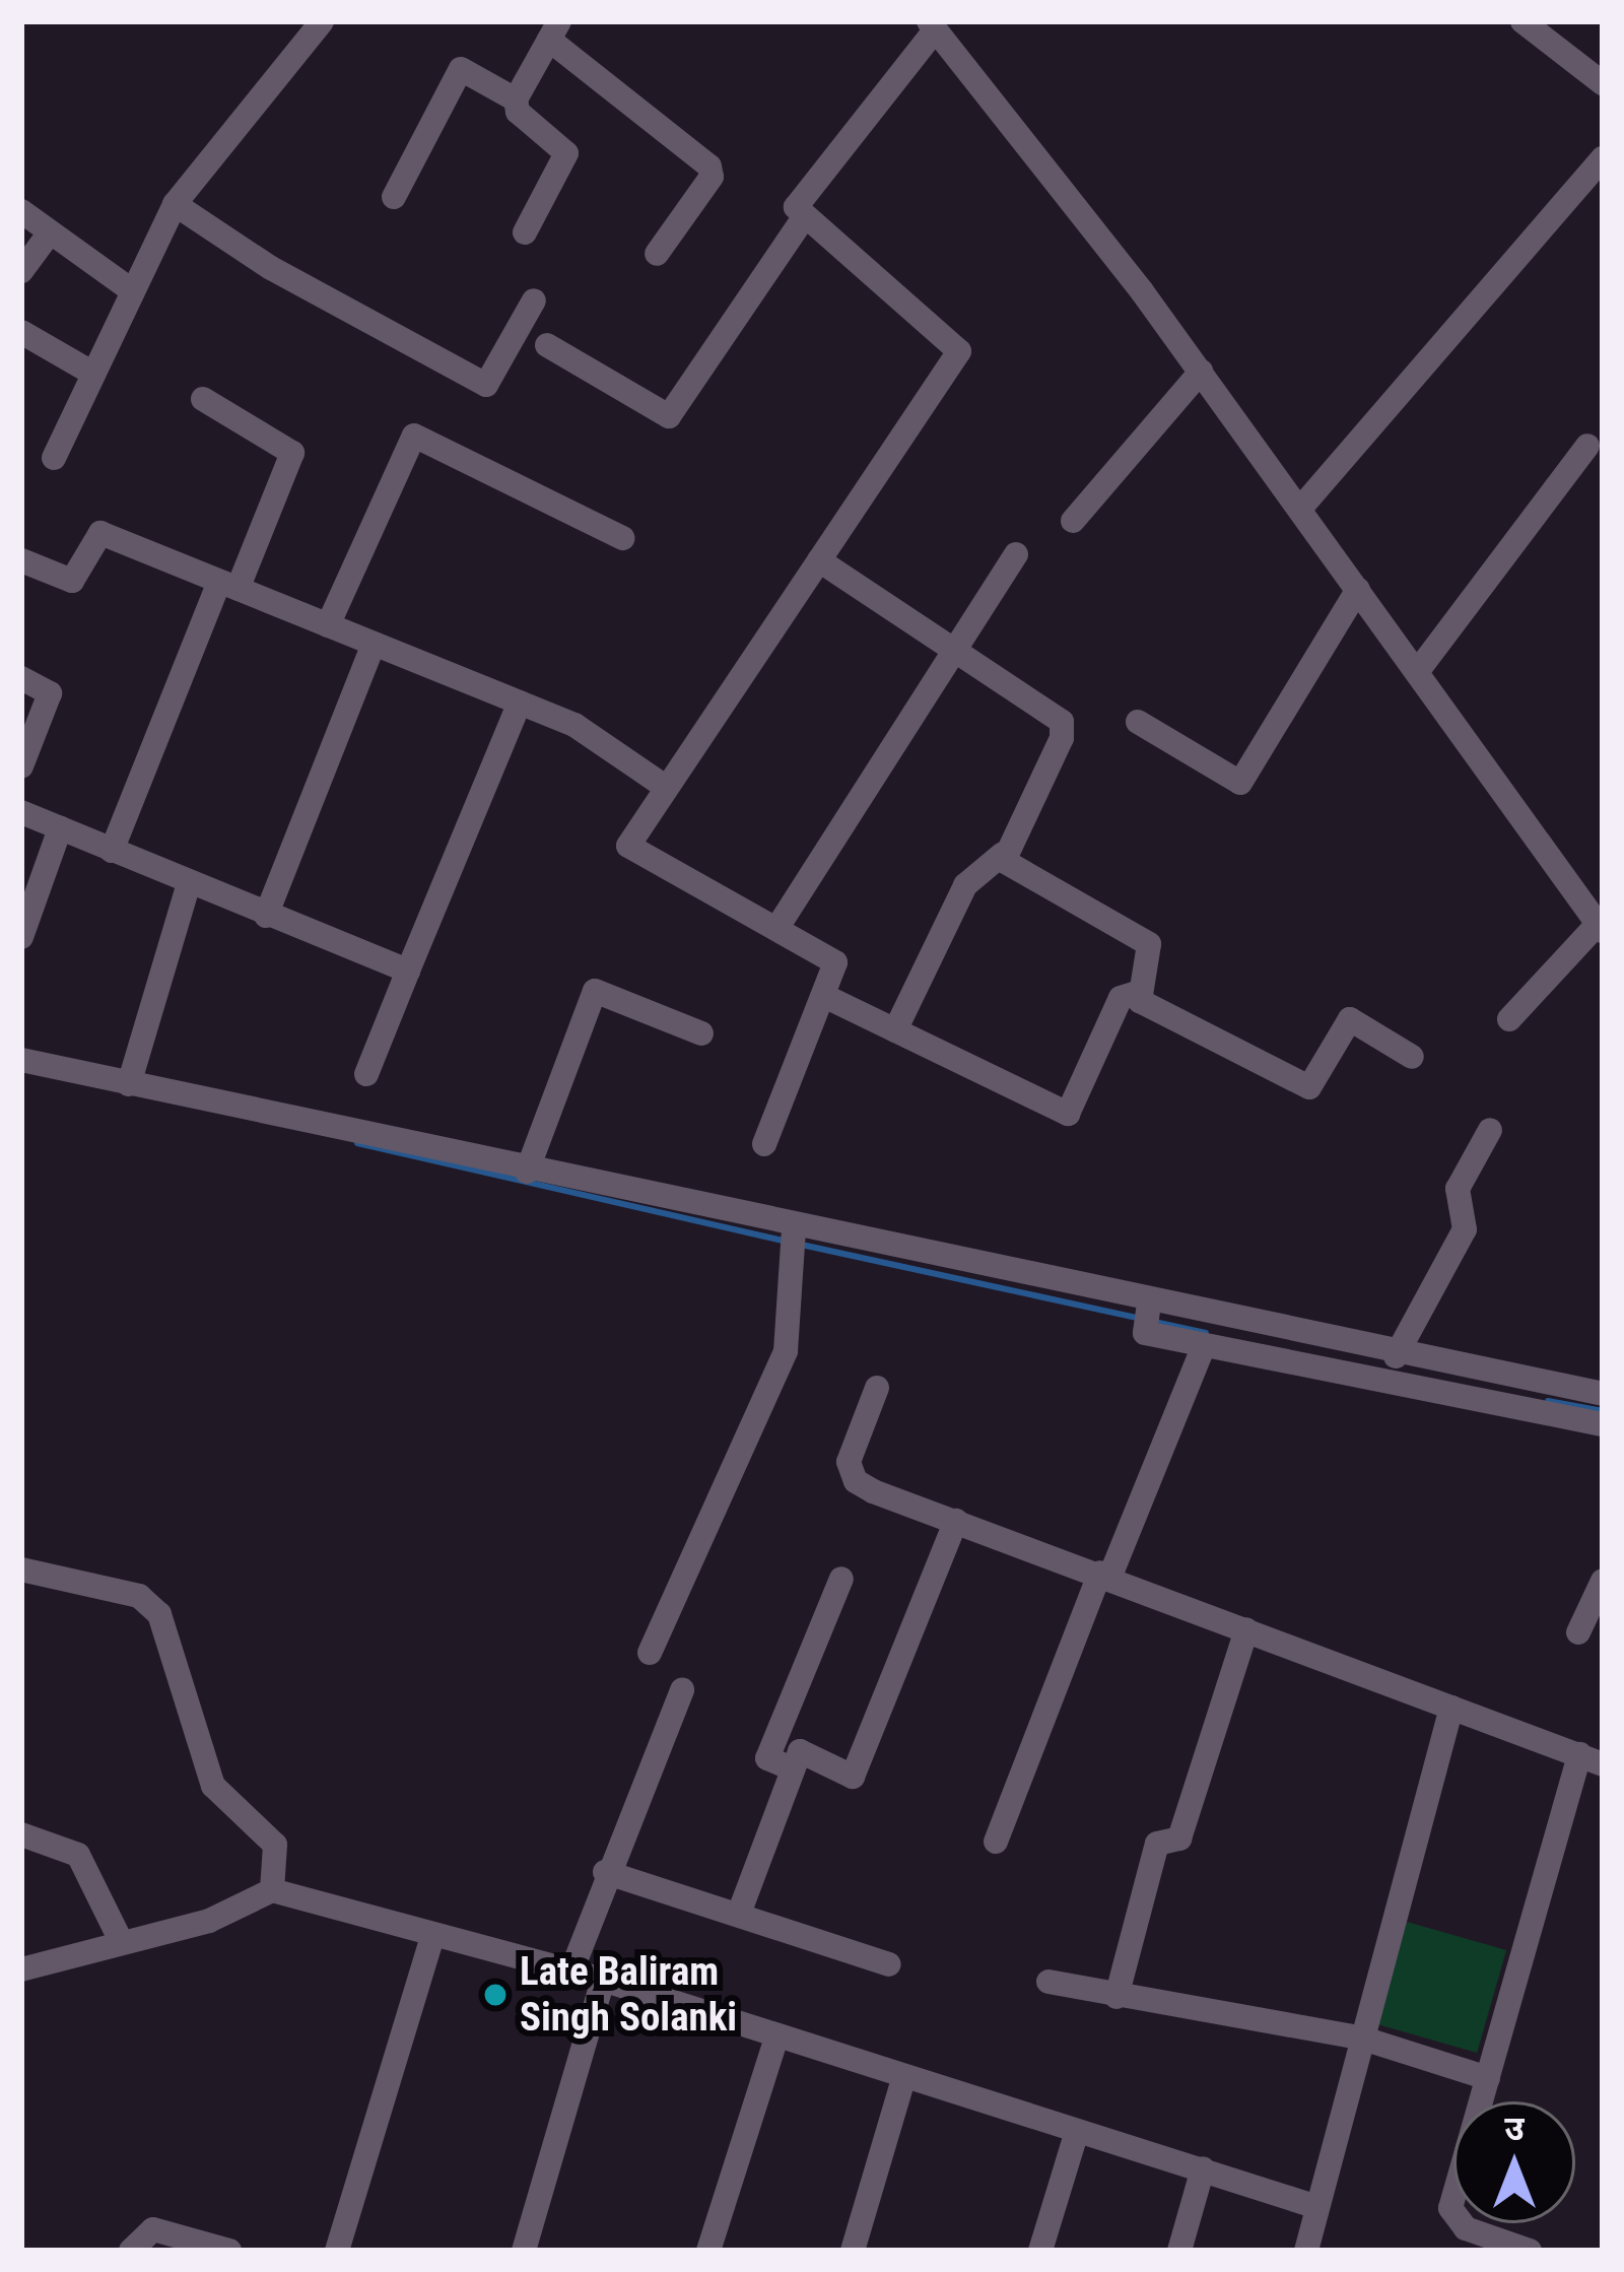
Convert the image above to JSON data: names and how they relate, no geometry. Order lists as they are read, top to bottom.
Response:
{
  "places": ["Late Baliram Singh Solanki"],
  "north": "top"
}
